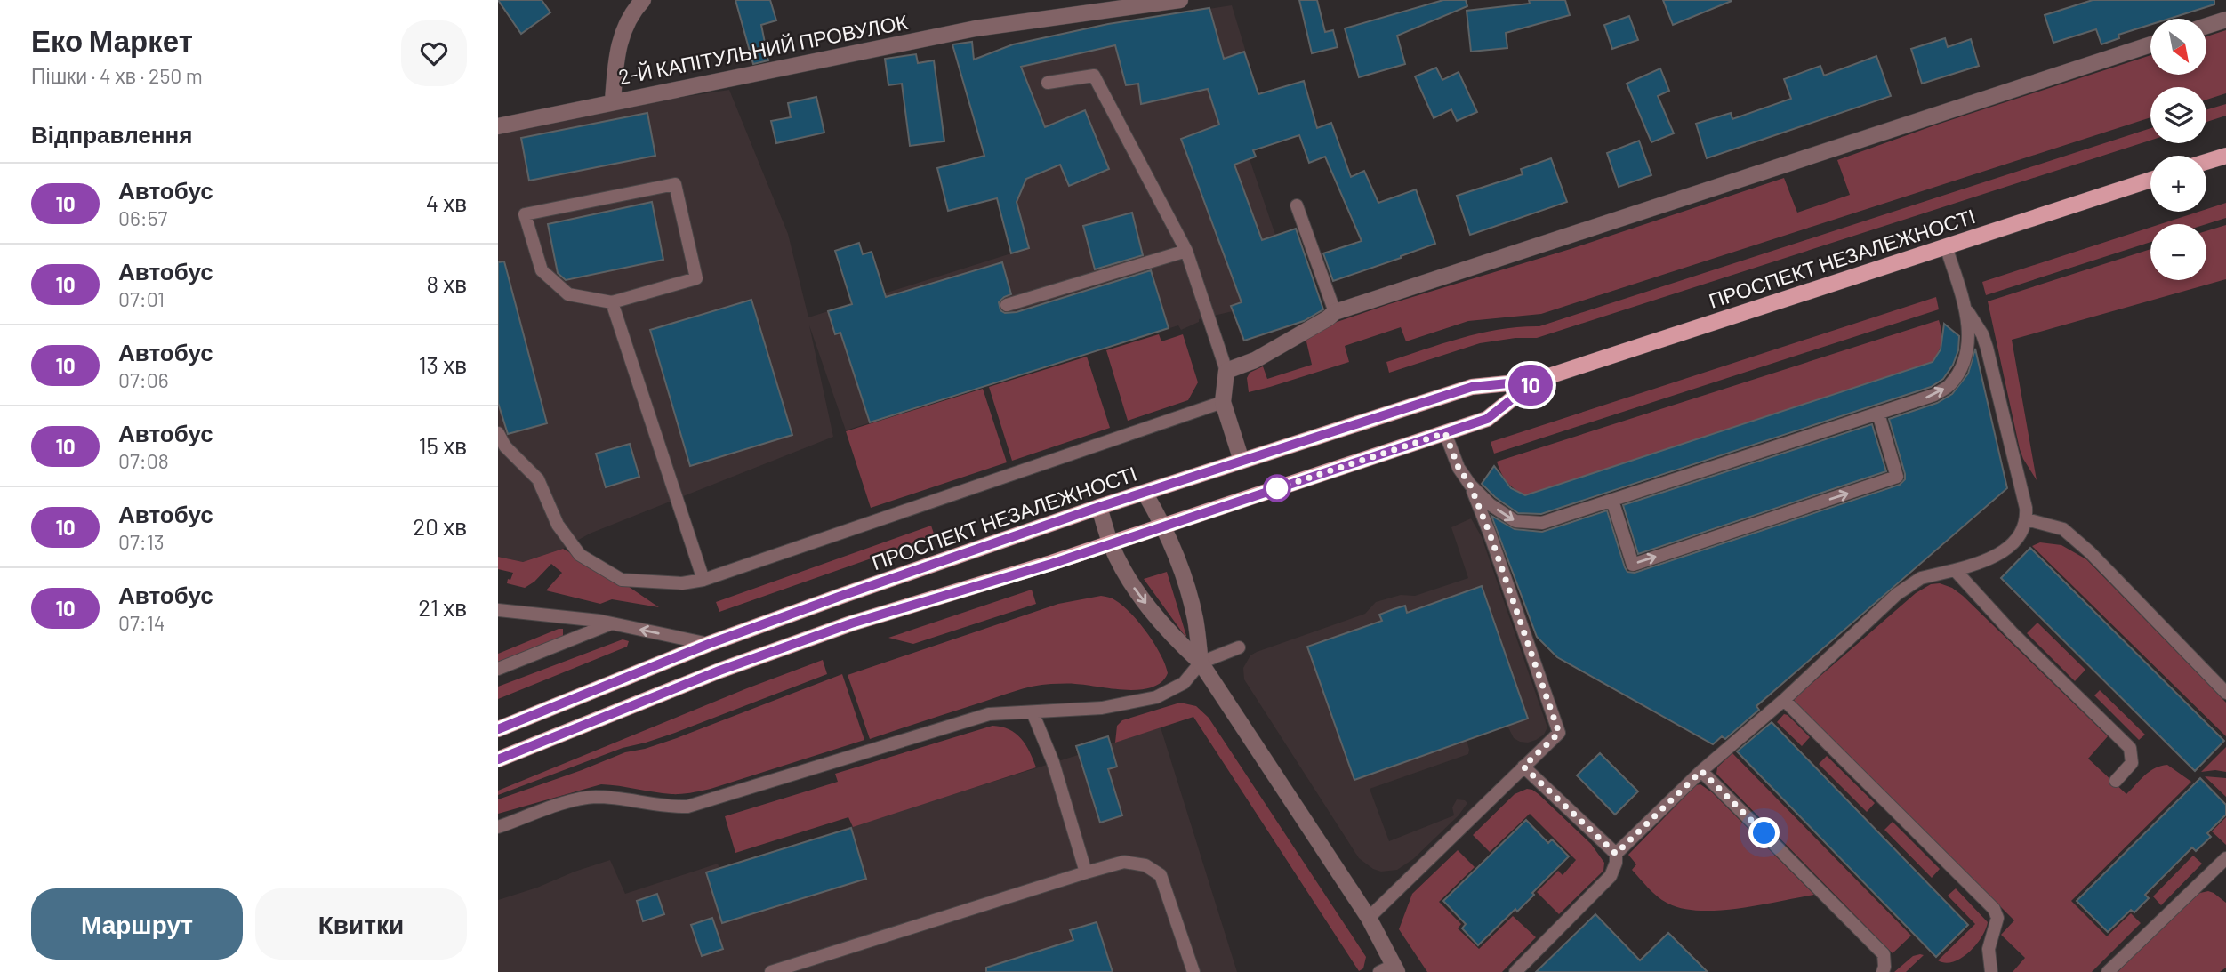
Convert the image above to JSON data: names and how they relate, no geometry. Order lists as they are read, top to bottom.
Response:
{
  "streets": {
    "main road": ["ПРОСПЕКТ НЕЗАЛЕЖНОСТІ"],
    "street": ["2-Й КАПІТУЛЬНИЙ ПРОВУЛОК"]
  },
  "lines": ["bus line 10"],
  "north": "bottom right",
  "page": {
    "heading": [
      ["Еко Маркет", "Пішки · 4 хв · 250 m"],
      "Відправлення"
    ],
    "on_map": "10",
    "map_buttons": ["+", "−"],
    "list": [
      {
        "mark": "10",
        "name": "Автобус",
        "note": "06:57",
        "value": "4 хв"
      },
      {
        "mark": "10",
        "name": "Автобус",
        "note": "07:01",
        "value": "8 хв"
      },
      {
        "mark": "10",
        "name": "Автобус",
        "note": "07:06",
        "value": "13 хв"
      },
      {
        "mark": "10",
        "name": "Автобус",
        "note": "07:08",
        "value": "15 хв"
      },
      {
        "mark": "10",
        "name": "Автобус",
        "note": "07:13",
        "value": "20 хв"
      },
      {
        "mark": "10",
        "name": "Автобус",
        "note": "07:14",
        "value": "21 хв"
      }
    ],
    "buttons": ["Маршрут", "Квитки"]
  }
}
